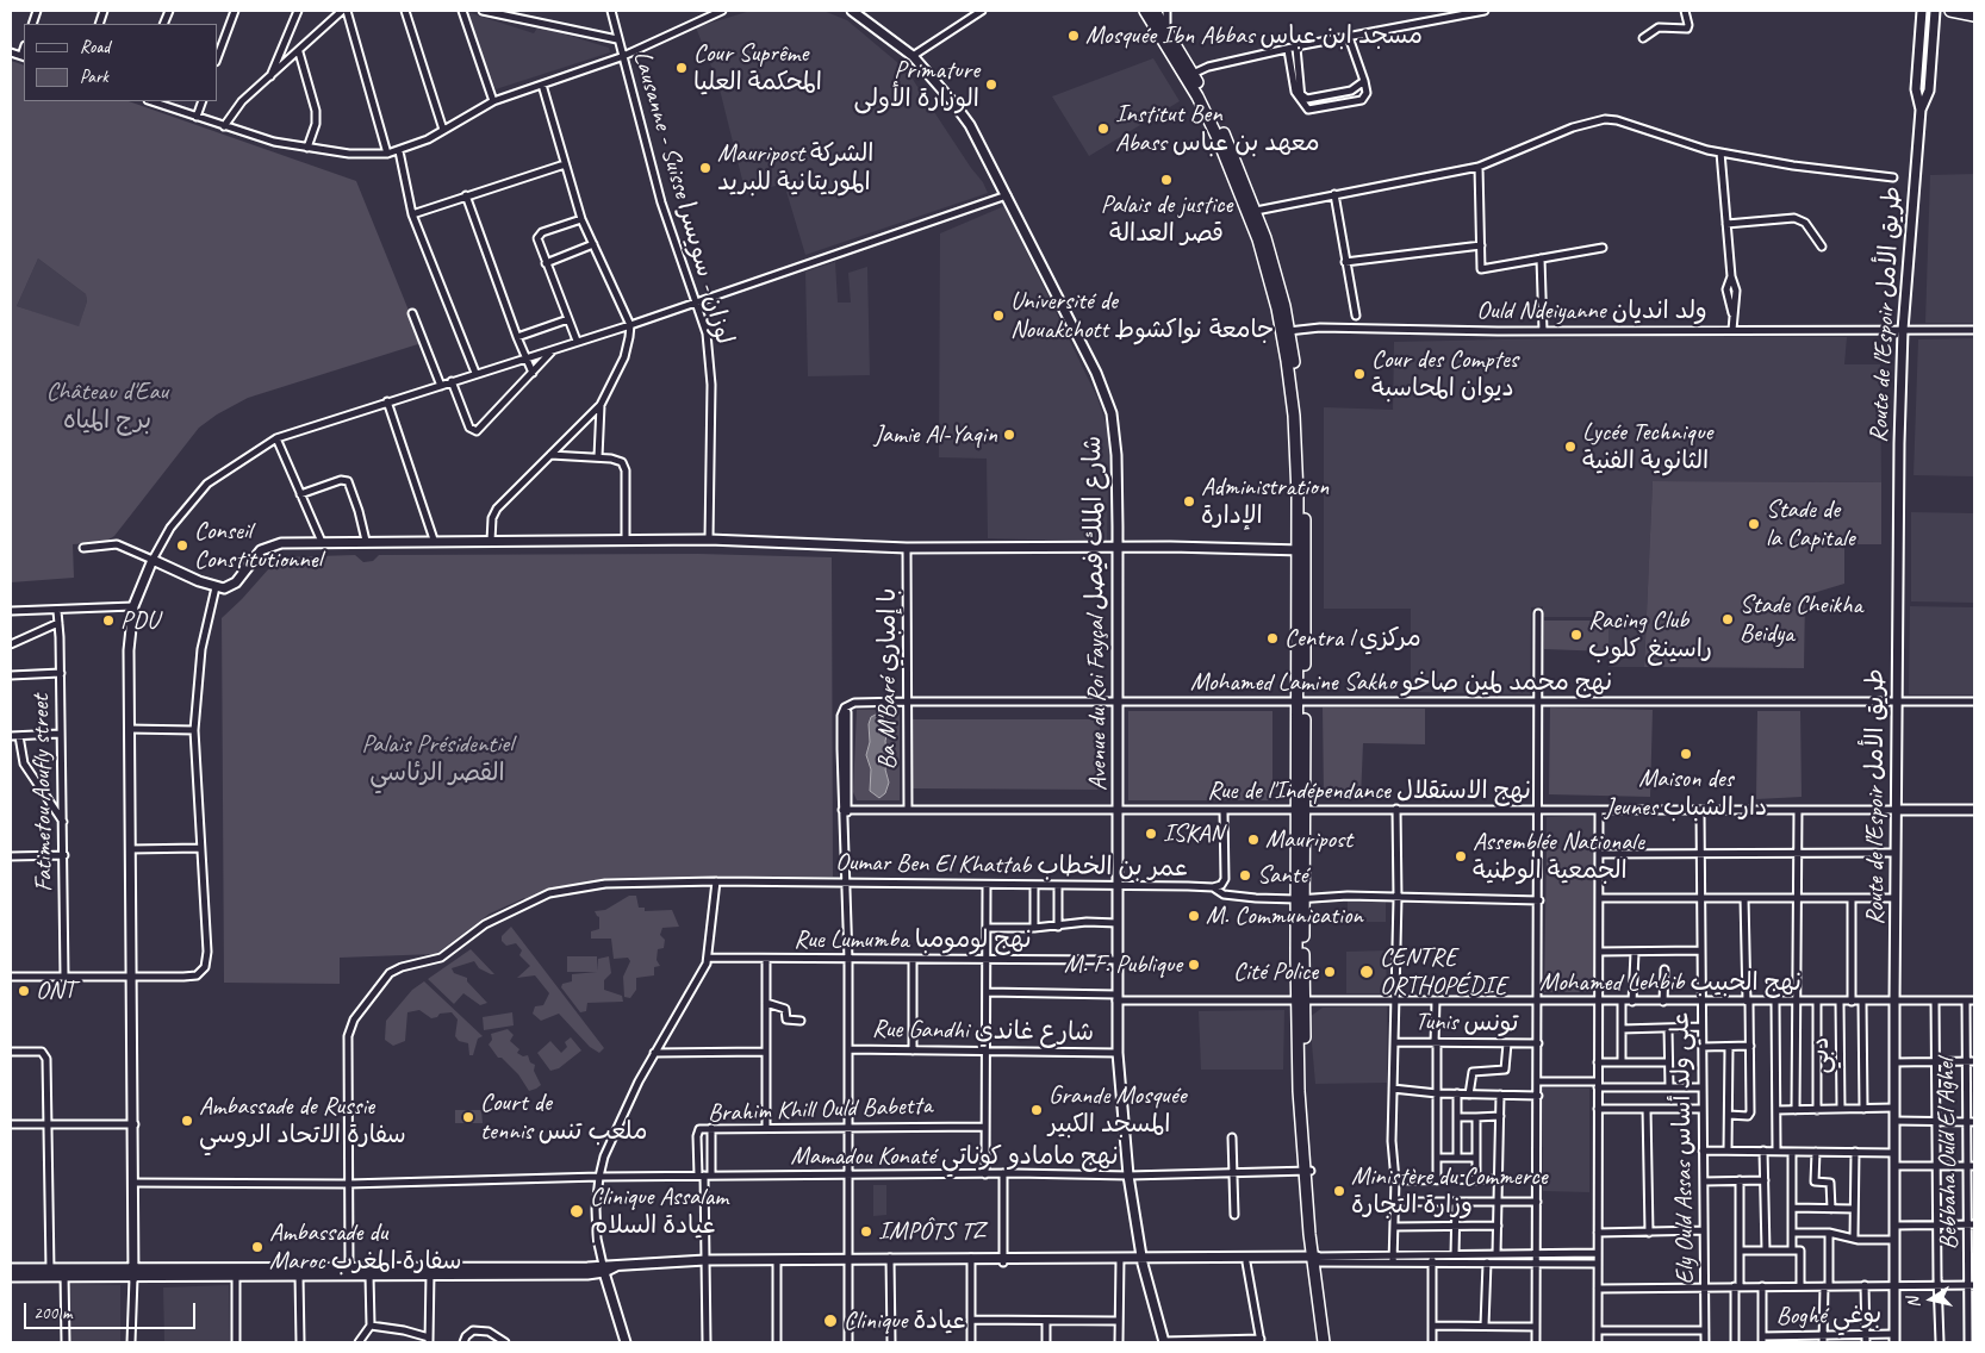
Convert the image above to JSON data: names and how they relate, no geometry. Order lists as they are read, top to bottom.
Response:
{
  "streets": {
    "street": [
      "Lausanne - Suisse لوزان - سويسرا",
      "Ould Ndeiyanne ولد انديان",
      "Route de l’Espoir طريق الأمل",
      "Avenue du Roi Fayçal شارع الملك فيصل",
      "Ba M'Baré با إمباري",
      "Mohamed Lamine Sakho نهج محمد لمين صاخو",
      "Rue de l'Indépendance نهج الاستقلال",
      "Fatimetou Aoufly street",
      "Oumar Ben El Khattab عمر بن الخطاب",
      "Rue Lumumba نهج لومومبا",
      "Mohamed Lehbib نهج الحبيب",
      "Tunis تونس",
      "Rue Gandhi شارع غاندي",
      "دبي",
      "Brahim Khill Ould Babetta",
      "Ely Ould Assas علي ولد أساس",
      "Bebbaha Ould El Aghel",
      "Mamadou Konaté نهج مامادو كوناتي",
      "Boghé بوغي"
    ]
  },
  "crossings": [
    ["Ould Ndeiyanne ولد انديان", "Route de l’Espoir طريق الأمل"],
    ["Route de l’Espoir طريق الأمل", "Mohamed Lamine Sakho نهج محمد لمين صاخو"],
    ["Route de l’Espoir طريق الأمل", "Rue de l'Indépendance نهج الاستقلال"],
    ["Route de l’Espoir طريق الأمل", "Mohamed Lehbib نهج الحبيب"],
    ["Route de l’Espoir طريق الأمل", "Boghé بوغي"],
    ["Avenue du Roi Fayçal شارع الملك فيصل", "Mohamed Lamine Sakho نهج محمد لمين صاخو"],
    ["Avenue du Roi Fayçal شارع الملك فيصل", "Rue de l'Indépendance نهج الاستقلال"],
    ["Avenue du Roi Fayçal شارع الملك فيصل", "Oumar Ben El Khattab عمر بن الخطاب"],
    ["Avenue du Roi Fayçal شارع الملك فيصل", "Rue Lumumba نهج لومومبا"],
    ["Avenue du Roi Fayçal شارع الملك فيصل", "Mohamed Lehbib نهج الحبيب"],
    ["Avenue du Roi Fayçal شارع الملك فيصل", "Rue Gandhi شارع غاندي"],
    ["Avenue du Roi Fayçal شارع الملك فيصل", "Mamadou Konaté نهج مامادو كوناتي"],
    ["Ba M'Baré با إمباري", "Mohamed Lamine Sakho نهج محمد لمين صاخو"],
    ["Ba M'Baré با إمباري", "Rue de l'Indépendance نهج الاستقلال"],
    ["Mohamed Lamine Sakho نهج محمد لمين صاخو", "Rue de l'Indépendance نهج الاستقلال"],
    ["Rue de l'Indépendance نهج الاستقلال", "Ely Ould Assas علي ولد أساس"],
    ["Oumar Ben El Khattab عمر بن الخطاب", "Mamadou Konaté نهج مامادو كوناتي"],
    ["Mohamed Lehbib نهج الحبيب", "دبي"],
    ["Mohamed Lehbib نهج الحبيب", "Ely Ould Assas علي ولد أساس"],
    ["Mohamed Lehbib نهج الحبيب", "Bebbaha Ould El Aghel"],
    ["Brahim Khill Ould Babetta", "Mamadou Konaté نهج مامادو كوناتي"]
  ],
  "parks": ["Château d'Eau برج المياه", "Palais Présidentiel القصر الرئاسي"],
  "places": [
    "Mosquée Ibn Abbas مسجد ابن عباس",
    "Cour Suprême المحكمة العليا",
    "Primature الوزارة الأولى",
    "Institut Ben Abass معهد بن عباس",
    "Mauripost الشركة الموريتانية للبريد",
    "Palais de justice قصر العدالة",
    "Université de Nouakchott جامعة نواكشوط",
    "Cour des Comptes ديوان المحاسبة",
    "Jamie Al-Yaqin",
    "Lycée Technique الثانوية الفنية",
    "Administration الإدارة",
    "Stade de la Capitale",
    "Conseil Constitutionnel",
    "Stade Cheikha Beidya",
    "PDU",
    "Racing Club راسينغ كلوب",
    "Centra l مركزي",
    "Maison des Jeunes دار الشباب",
    "ISKAN",
    "Mauripost",
    "Assemblée Nationale الجمعية الوطنية",
    "Santé",
    "M. Communication",
    "M. F. Publique",
    "Cité Police",
    "CENTRE ORTHOPÉDIE",
    "ONT",
    "Grande Mosquée المسجد الكبير",
    "Court de tennis ملعب تنس",
    "Ambassade de Russie سفارة الاتحاد الروسي",
    "Ministère du Commerce وزارة التجارة",
    "Clinique Assalam عيادة السلام",
    "IMPÔTS TZ",
    "Ambassade du Maroc سفارة المغرب",
    "Clinique عيادة"
  ],
  "legend": ["Road", "Park"],
  "scale_bar": "200 m",
  "north": "left"
}
